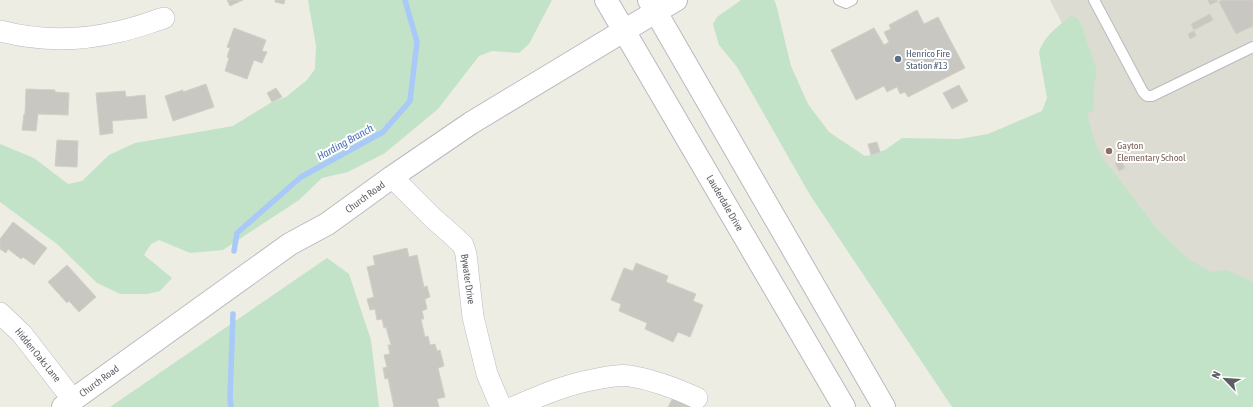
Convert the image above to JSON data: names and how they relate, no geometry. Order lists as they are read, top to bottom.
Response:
{
  "streets": {
    "main road": ["Church Road", "Lauderdale Drive"],
    "street": ["Bywater Drive", "Hidden Oaks Lane"]
  },
  "crossings": [
    ["Church Road", "Lauderdale Drive"],
    ["Church Road", "Bywater Drive"],
    ["Church Road", "Hidden Oaks Lane"]
  ],
  "water": ["Harding Branch"],
  "places": ["Henrico Fire Station #13", "Gayton Elementary School"],
  "north": "top left"
}
